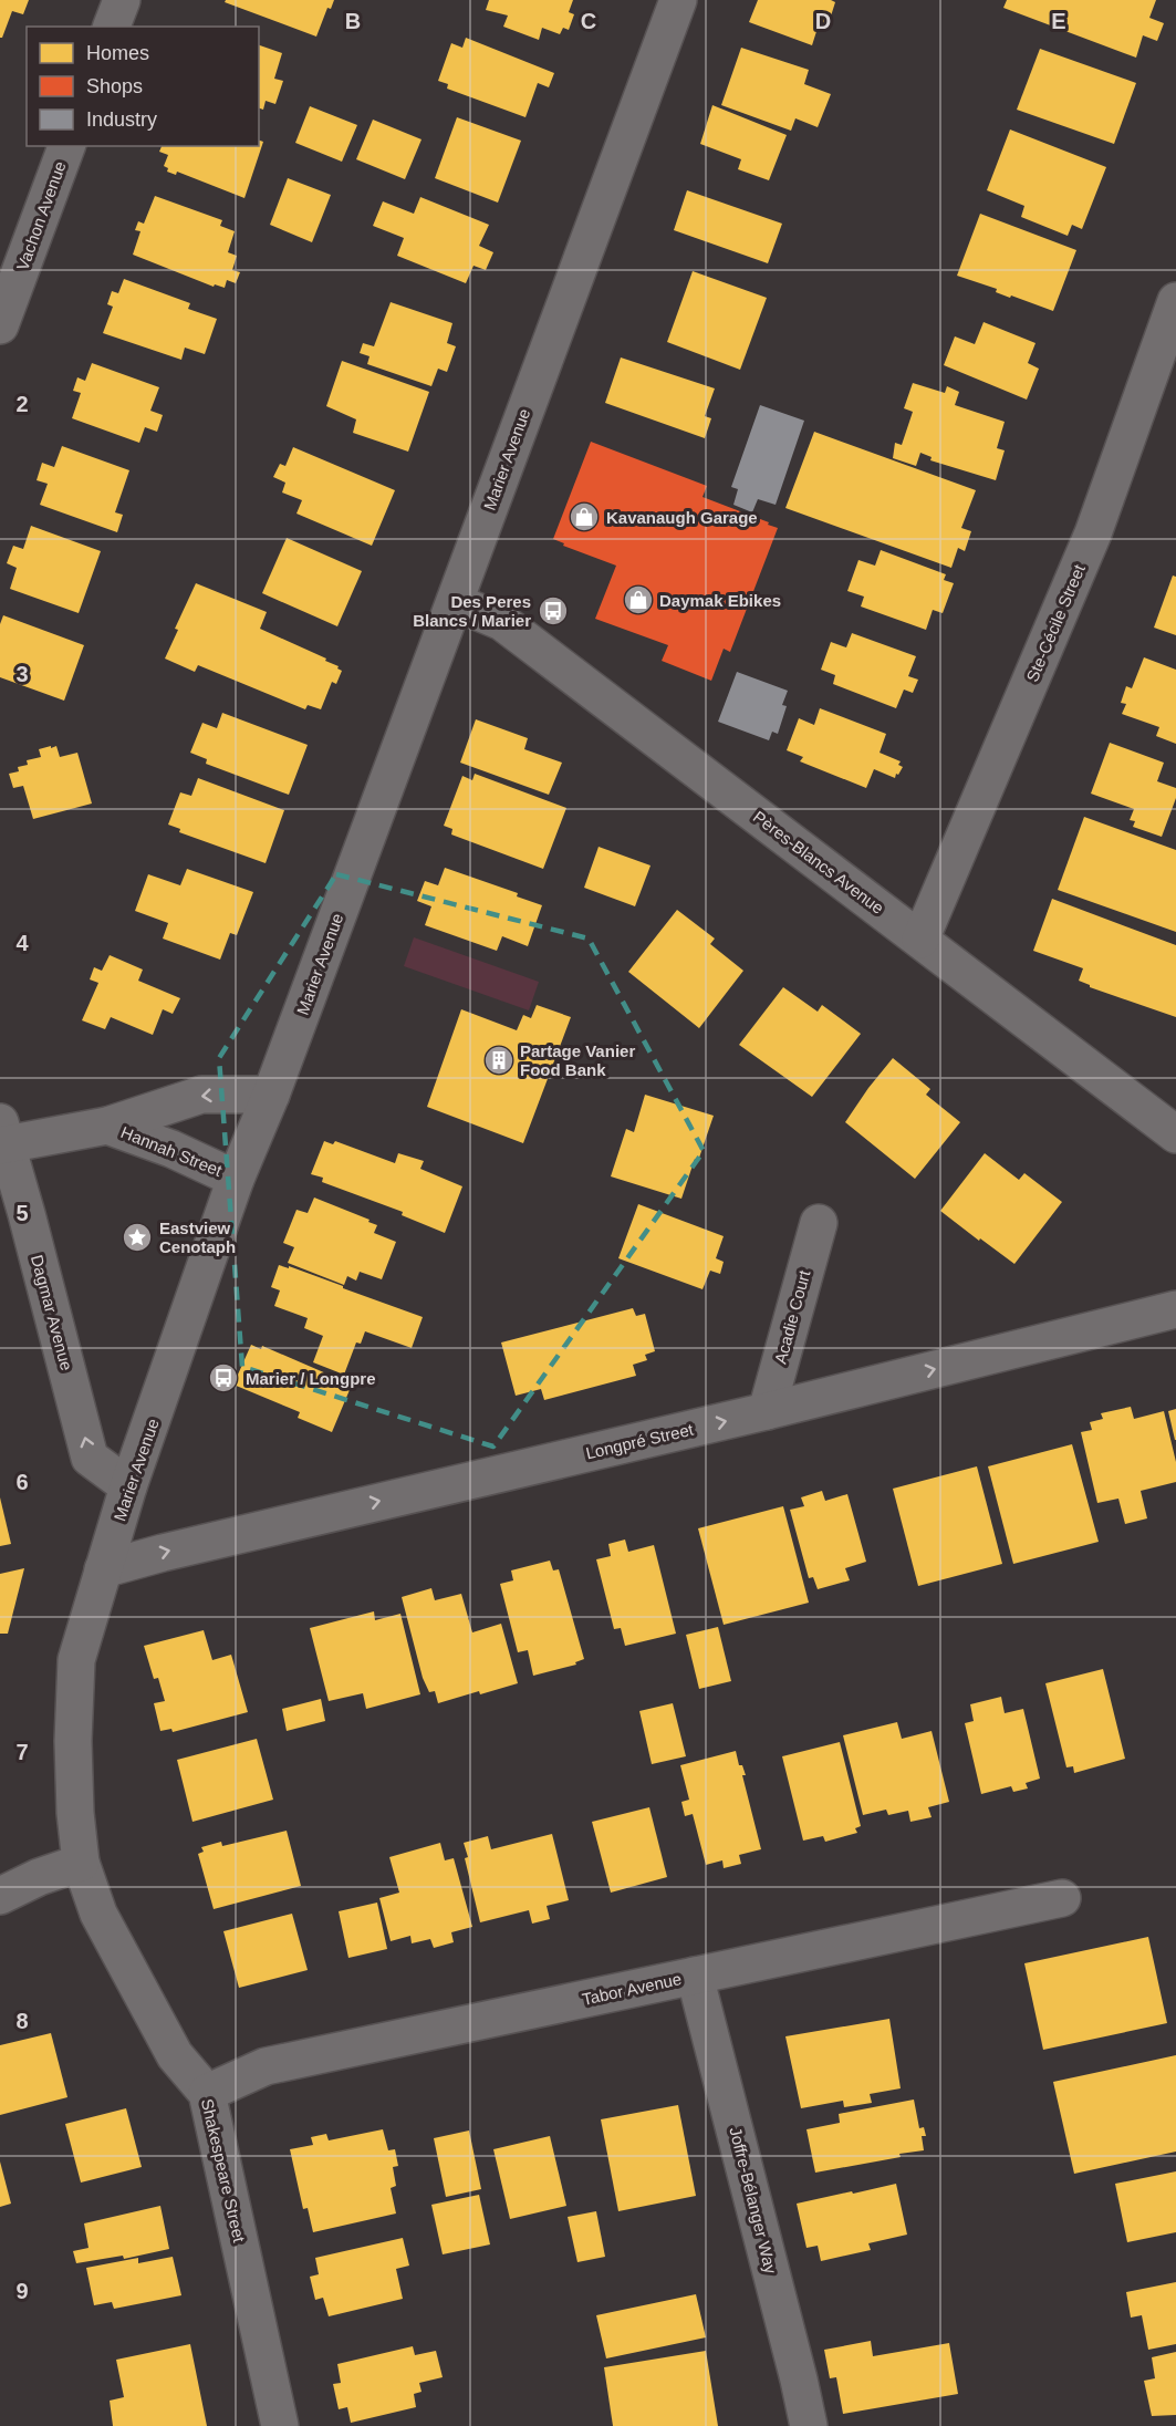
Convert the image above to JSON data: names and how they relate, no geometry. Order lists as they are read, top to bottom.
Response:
{
  "streets": {
    "street": [
      "Vachon Avenue",
      "Marier Avenue",
      "Ste-Cécile Street",
      "Pères-Blancs Avenue",
      "Hannah Street",
      "Dagmar Avenue",
      "Acadie Court",
      "Longpré Street",
      "Tabor Avenue",
      "Shakespeare Street",
      "Joffre-Bélanger Way"
    ]
  },
  "crossings": [
    ["Marier Avenue", "Pères-Blancs Avenue"],
    ["Marier Avenue", "Hannah Street"],
    ["Marier Avenue", "Dagmar Avenue"],
    ["Marier Avenue", "Longpré Street"],
    ["Marier Avenue", "Shakespeare Street"],
    ["Ste-Cécile Street", "Pères-Blancs Avenue"],
    ["Hannah Street", "Dagmar Avenue"],
    ["Acadie Court", "Longpré Street"],
    ["Tabor Avenue", "Shakespeare Street"],
    ["Tabor Avenue", "Joffre-Bélanger Way"]
  ],
  "one_way": ["Hannah Street", "Dagmar Avenue", "Longpré Street"],
  "places": {
    "shop": ["Kavanaugh Garage", "Daymak Ebikes"],
    "bus stop": ["Des Peres Blancs / Marier", "Marier / Longpre"],
    "building": ["Partage Vanier Food Bank"],
    "place": ["Eastview Cenotaph"]
  },
  "legend": ["Homes", "Shops", "Industry"],
  "grid": {
    "columns": [
      "B",
      "C",
      "D",
      "E"
    ],
    "rows": [
      "2",
      "3",
      "4",
      "5",
      "6",
      "7",
      "8",
      "9"
    ]
  }
}
